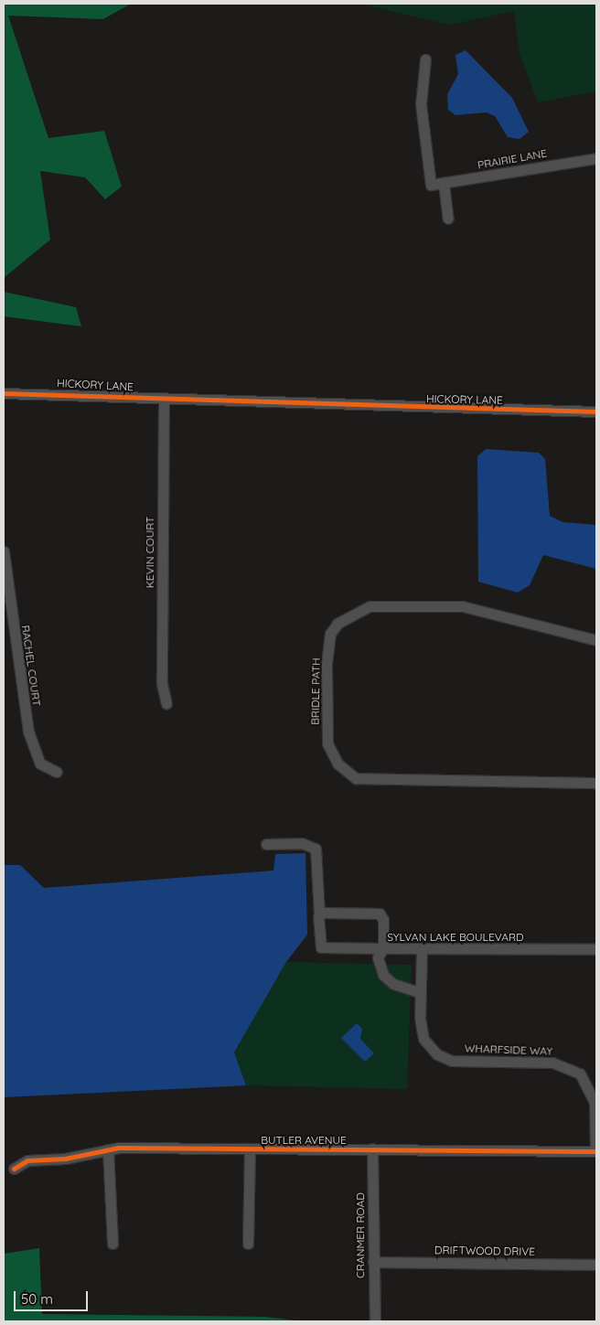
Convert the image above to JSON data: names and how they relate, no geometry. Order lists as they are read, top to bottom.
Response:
{
  "streets": {
    "street": [
      "PRAIRIE LANE",
      "HICKORY LANE",
      "KEVIN COURT",
      "RACHEL COURT",
      "BRIDLE PATH",
      "SYLVAN LAKE BOULEVARD",
      "WHARFSIDE WAY",
      "BUTLER AVENUE",
      "CRANMER ROAD",
      "DRIFTWOOD DRIVE"
    ]
  },
  "crossings": [
    ["HICKORY LANE", "KEVIN COURT"],
    ["SYLVAN LAKE BOULEVARD", "WHARFSIDE WAY"],
    ["WHARFSIDE WAY", "BUTLER AVENUE"],
    ["BUTLER AVENUE", "CRANMER ROAD"],
    ["CRANMER ROAD", "DRIFTWOOD DRIVE"]
  ],
  "scale_bar": "50 m"
}
